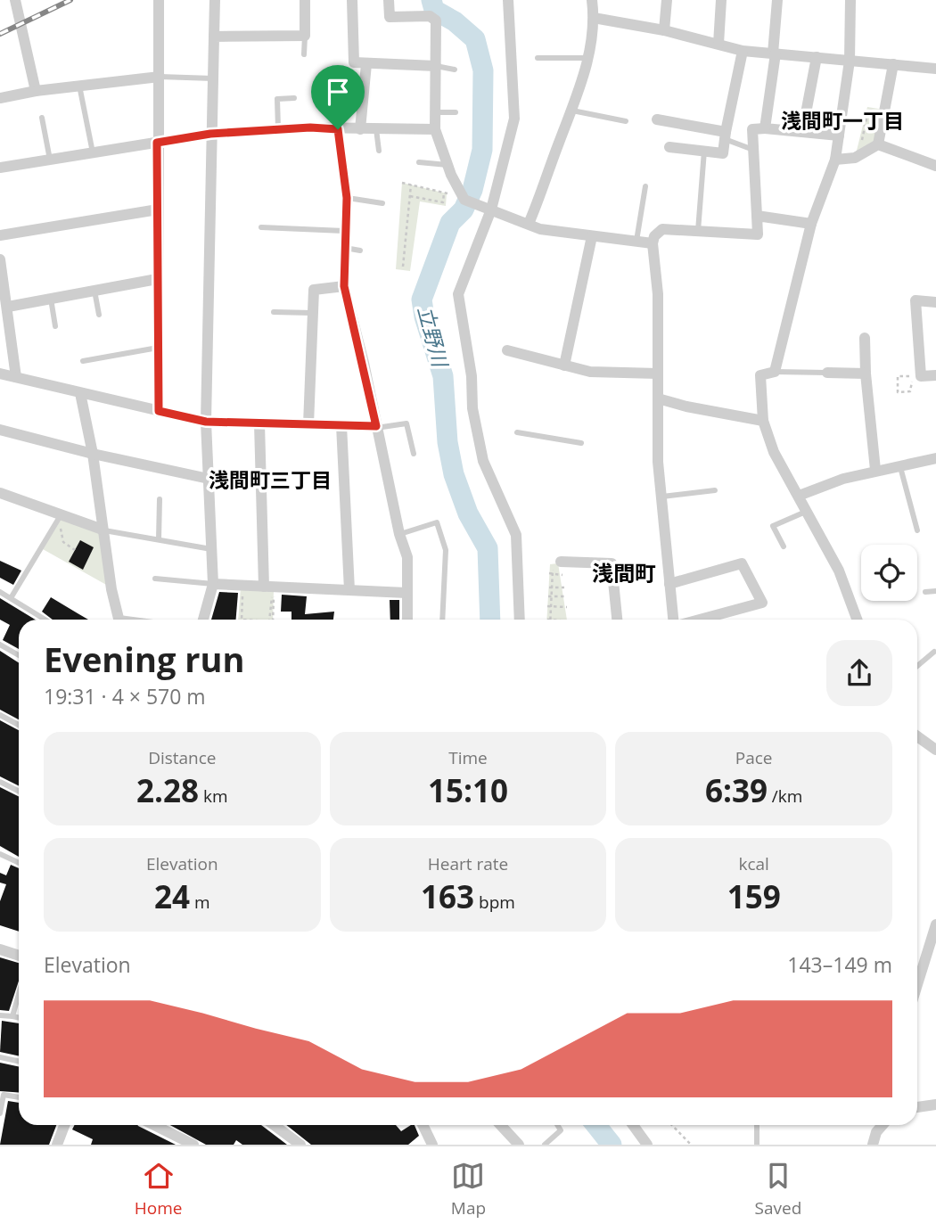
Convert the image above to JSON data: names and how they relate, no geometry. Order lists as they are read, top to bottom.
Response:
{
  "districts": ["浅間町一丁目", "浅間町三丁目", "浅間町"],
  "water": ["立野川"],
  "page": {
    "heading": ["Evening run", "19:31 · 4 × 570 m"],
    "stats": [
      ["Distance", "2.28 km"],
      ["Time", "15:10"],
      ["Pace", "6:39 /km"],
      ["Elevation", "24 m"],
      ["Heart rate", "163 bpm"],
      ["kcal", "159"]
    ],
    "chart": ["Elevation", "143–149 m"],
    "tabs": ["Home", "Map", "Saved"]
  }
}
